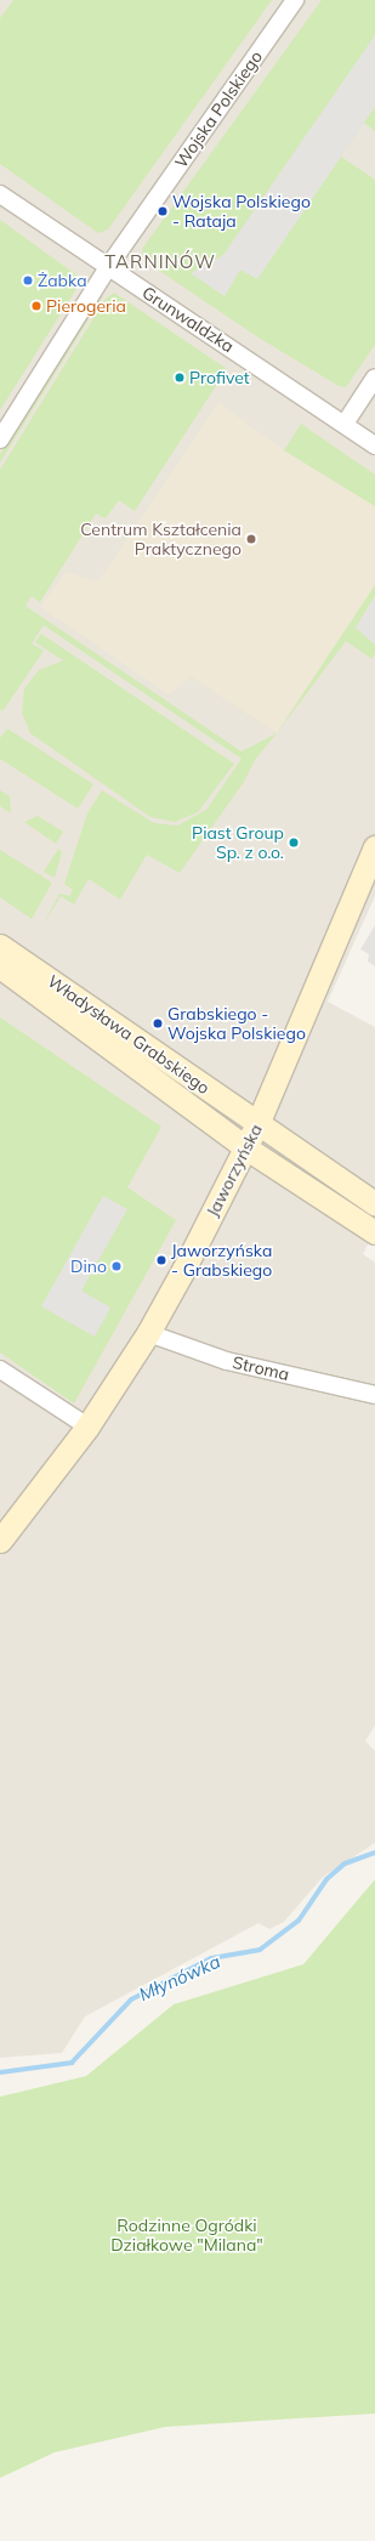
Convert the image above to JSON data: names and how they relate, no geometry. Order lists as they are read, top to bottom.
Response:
{
  "streets": {
    "street": [
      "Wojska Polskiego",
      "Grunwaldzka",
      "Władysława Grabskiego",
      "Jaworzyńska",
      "Stroma"
    ]
  },
  "crossings": [
    ["Wojska Polskiego", "Grunwaldzka"],
    ["Władysława Grabskiego", "Jaworzyńska"],
    ["Jaworzyńska", "Stroma"]
  ],
  "districts": ["TARNINÓW"],
  "water": ["Młynówka"],
  "parks": ["Rodzinne Ogródki Działkowe \"Milana\""],
  "places": [
    "Wojska Polskiego - Rataja",
    "Żabka",
    "Pierogeria",
    "Profivet",
    "Centrum Kształcenia Praktycznego",
    "Piast Group Sp. z o.o.",
    "Grabskiego - Wojska Polskiego",
    "Jaworzyńska - Grabskiego",
    "Dino"
  ]
}
